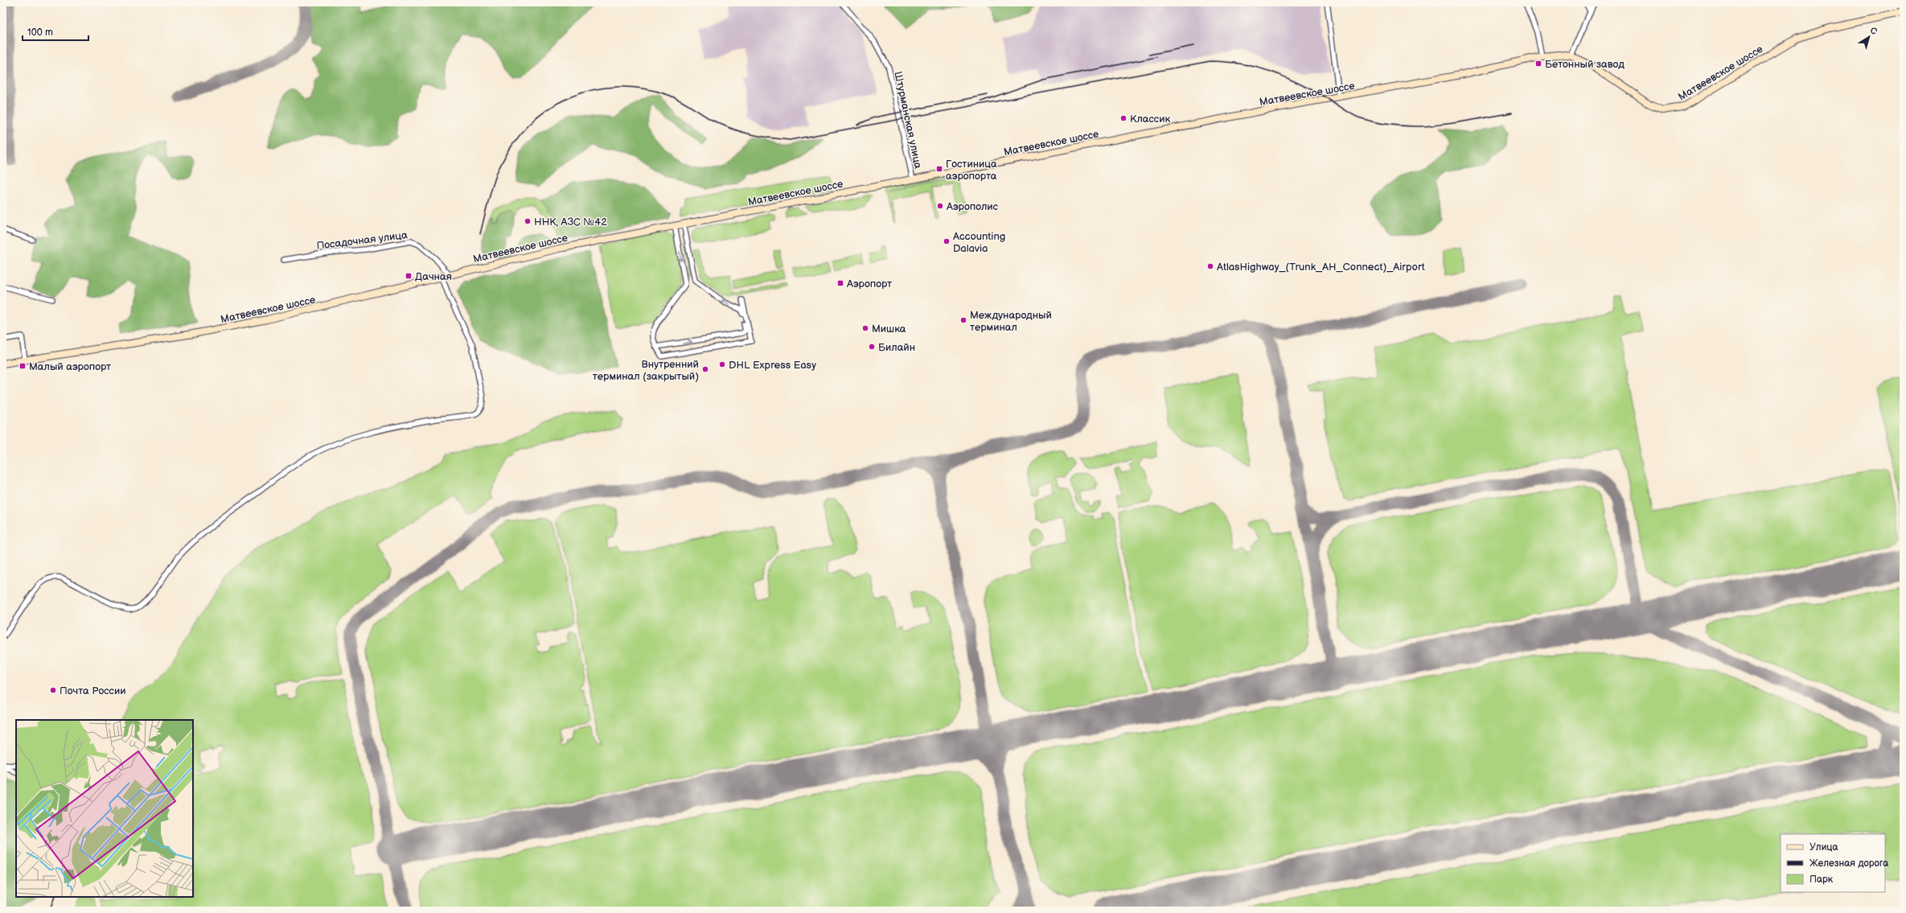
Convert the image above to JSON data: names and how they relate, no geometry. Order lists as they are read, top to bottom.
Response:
{
  "streets": {
    "main road": ["Матвеевское шоссе"],
    "street": ["Штурманская улица", "Посадочная улица"]
  },
  "crossings": [
    ["Матвеевское шоссе", "Штурманская улица"],
    ["Матвеевское шоссе", "Посадочная улица"]
  ],
  "places": {
    "transit": [
      "Бетонный завод",
      "Гостиница аэропорта",
      "Дачная",
      "Аэропорт",
      "Малый аэропорт"
    ],
    "other": [
      "Классик",
      "Аэрополис",
      "ННК, АЗС №42",
      "Accounting Dalavia",
      "AtlasHighway_(Trunk_AH_Connect)_Airport",
      "Международный терминал",
      "Мишка",
      "Билайн",
      "DHL Express Easy",
      "Внутренний терминал (закрытый)",
      "Почта России"
    ]
  },
  "legend": ["Улица", "Железная дорога", "Парк"],
  "scale_bar": "100 m",
  "north": "top right"
}
